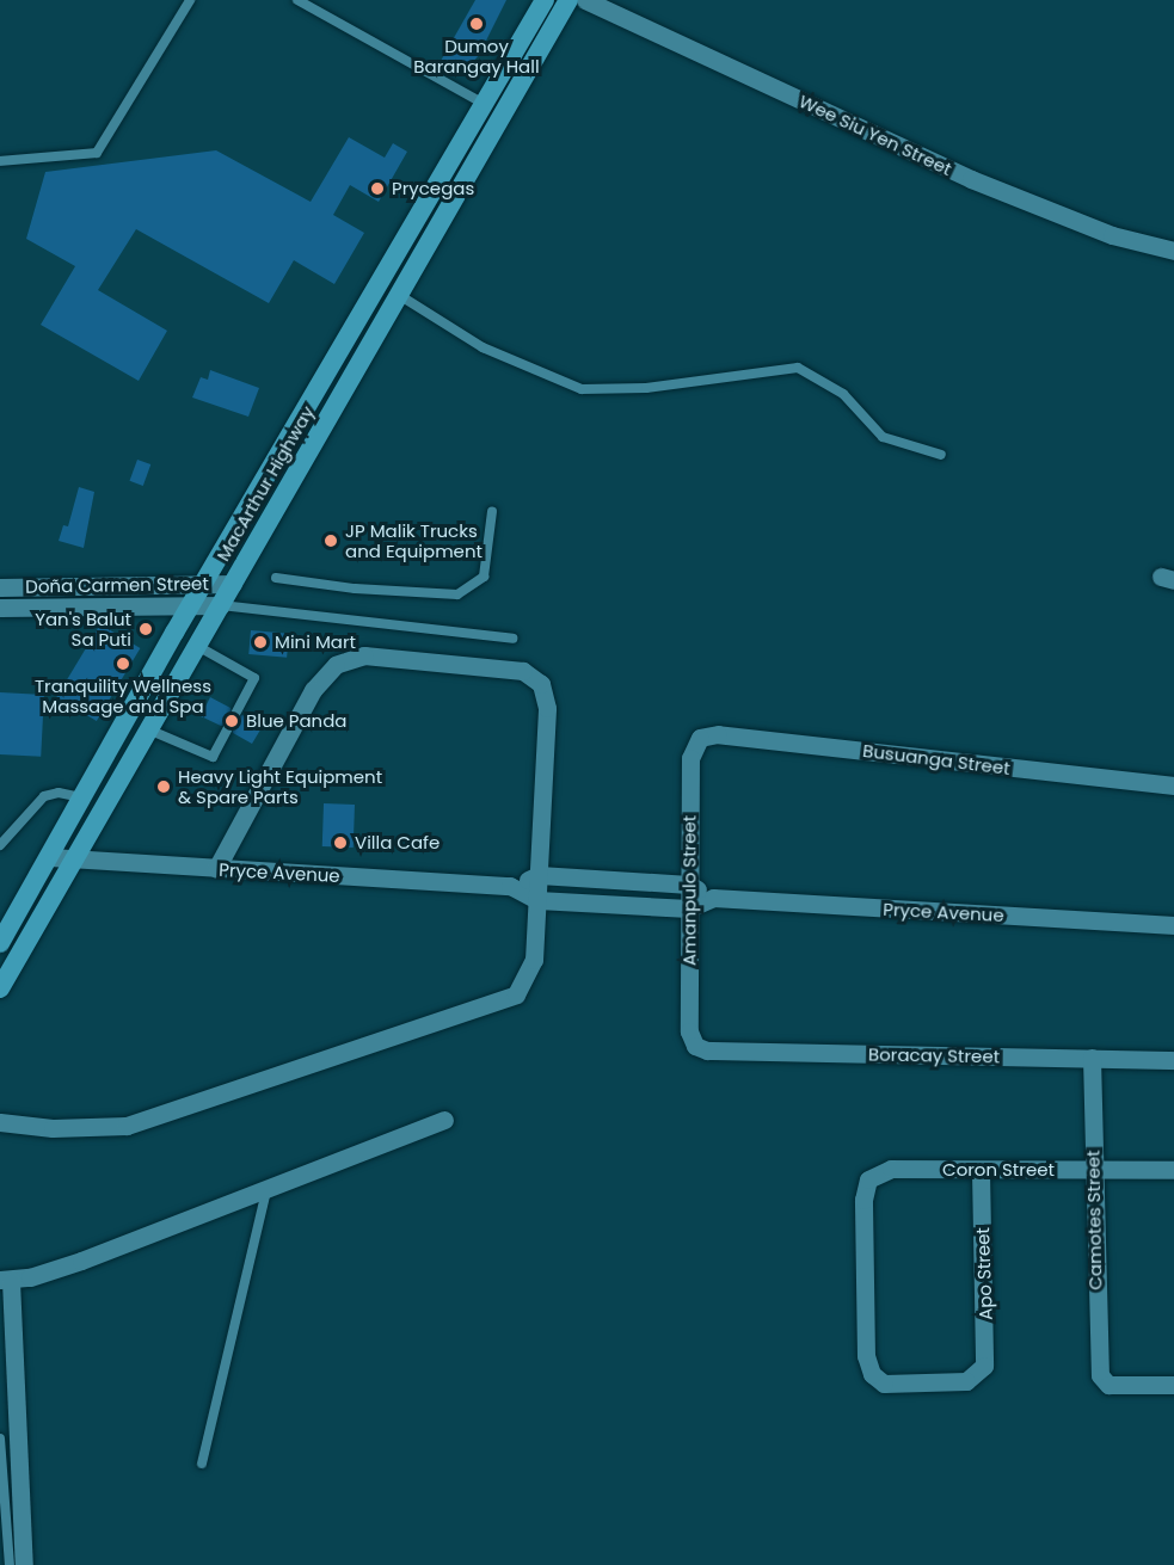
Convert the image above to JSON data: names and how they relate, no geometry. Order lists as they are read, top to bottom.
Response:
{
  "streets": {
    "highway": ["MacArthur Highway"],
    "street": [
      "Wee Siu Yen Street",
      "Doña Carmen Street",
      "Busuanga Street",
      "Pryce Avenue",
      "Amanpulo Street",
      "Boracay Street",
      "Coron Street",
      "Camotes Street",
      "Apo Street"
    ]
  },
  "crossings": [
    ["MacArthur Highway", "Doña Carmen Street"],
    ["MacArthur Highway", "Pryce Avenue"],
    ["Busuanga Street", "Amanpulo Street"],
    ["Pryce Avenue", "Amanpulo Street"],
    ["Amanpulo Street", "Boracay Street"],
    ["Boracay Street", "Camotes Street"],
    ["Coron Street", "Camotes Street"],
    ["Coron Street", "Apo Street"]
  ],
  "places": [
    "Dumoy Barangay Hall",
    "Prycegas",
    "JP Malik Trucks and Equipment",
    "Yan's Balut Sa Puti",
    "Mini Mart",
    "Tranquility Wellness Massage and Spa",
    "Blue Panda",
    "Heavy Light Equipment & Spare Parts",
    "Villa Cafe"
  ]
}
